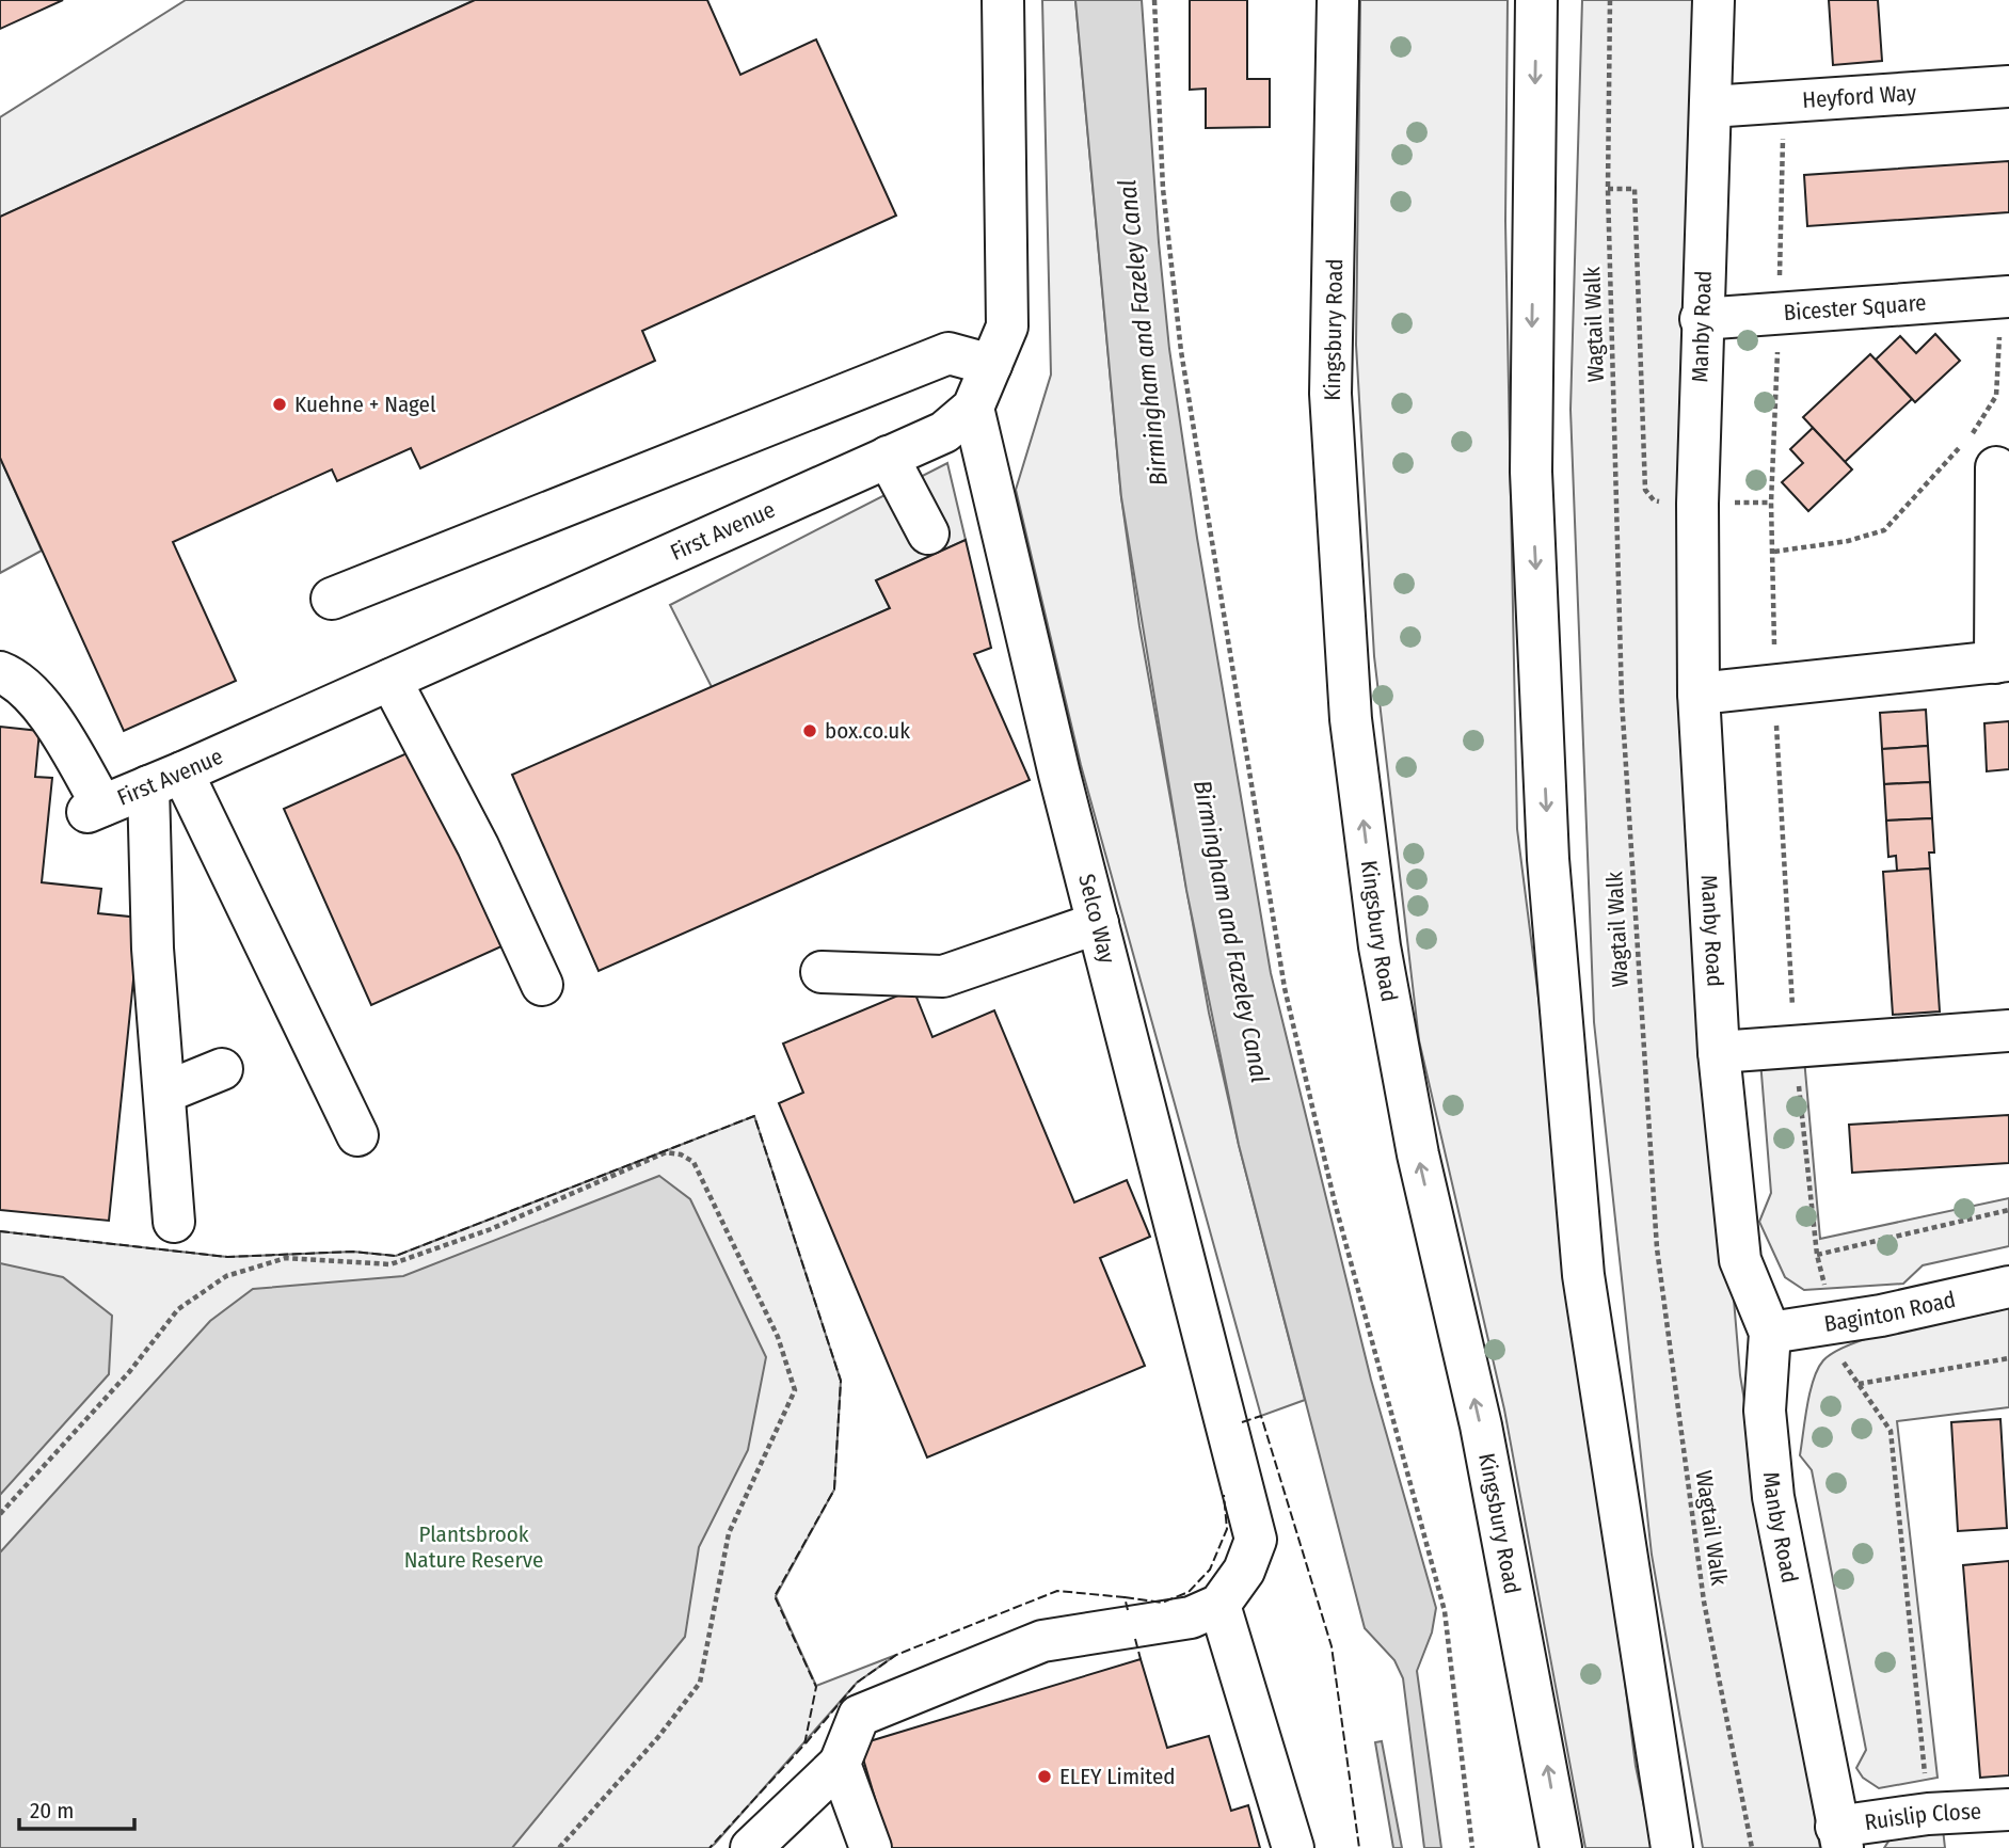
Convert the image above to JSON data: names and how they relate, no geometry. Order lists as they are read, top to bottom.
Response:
{
  "streets": {
    "main road": [
      "Heyford Way",
      "Bicester Square",
      "Manby Road",
      "Kingsbury Road",
      "First Avenue",
      "Selco Way",
      "Baginton Road",
      "Ruislip Close"
    ],
    "path": ["Wagtail Walk"]
  },
  "crossings": [
    ["Heyford Way", "Manby Road"],
    ["Bicester Square", "Manby Road"],
    ["Manby Road", "Baginton Road"],
    ["Manby Road", "Ruislip Close"],
    ["First Avenue", "Selco Way"]
  ],
  "water": ["Birmingham and Fazeley Canal"],
  "parks": ["Plantsbrook Nature Reserve"],
  "places": ["Kuehne + Nagel", "box.co.uk", "ELEY Limited"],
  "scale_bar": "20 m"
}
